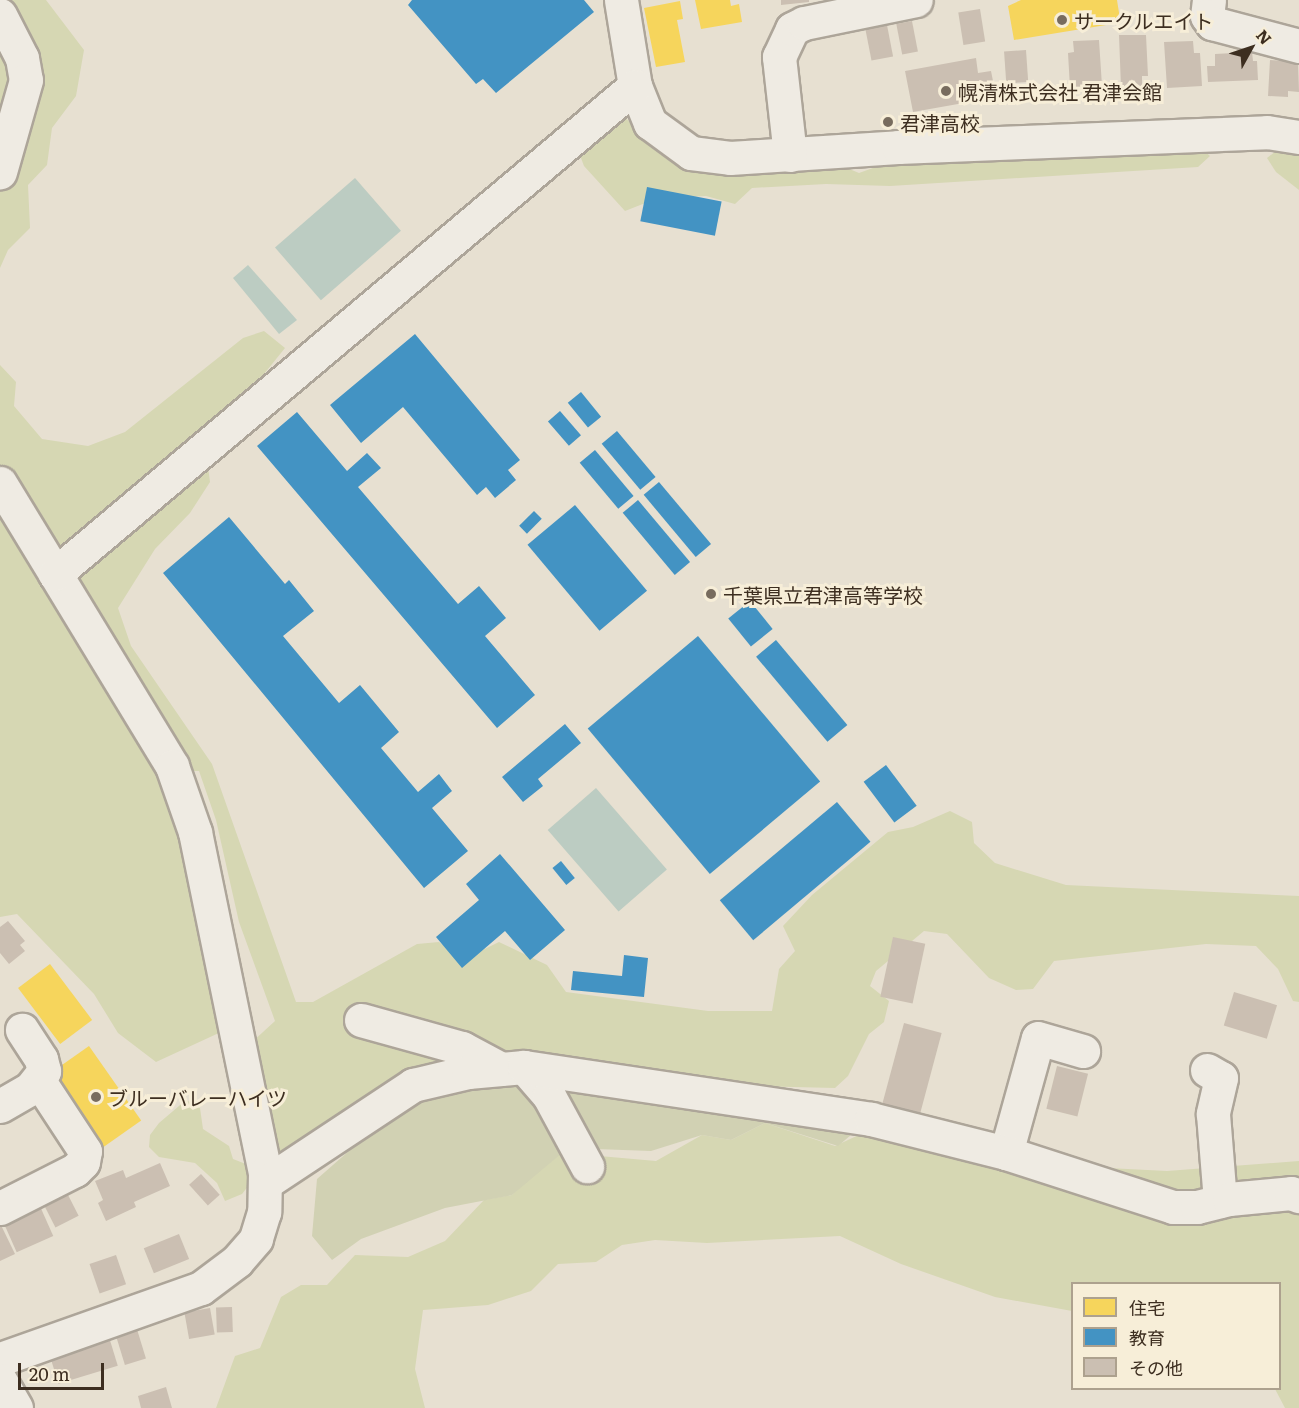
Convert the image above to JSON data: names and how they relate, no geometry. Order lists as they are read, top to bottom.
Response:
{
  "places": [
    "サークルエイト",
    "幌清株式会社 君津会館",
    "君津高校",
    "千葉県立君津高等学校",
    "ブルーバレーハイツ"
  ],
  "legend": ["住宅", "教育", "その他"],
  "scale_bar": "20 m",
  "north": "top right"
}
